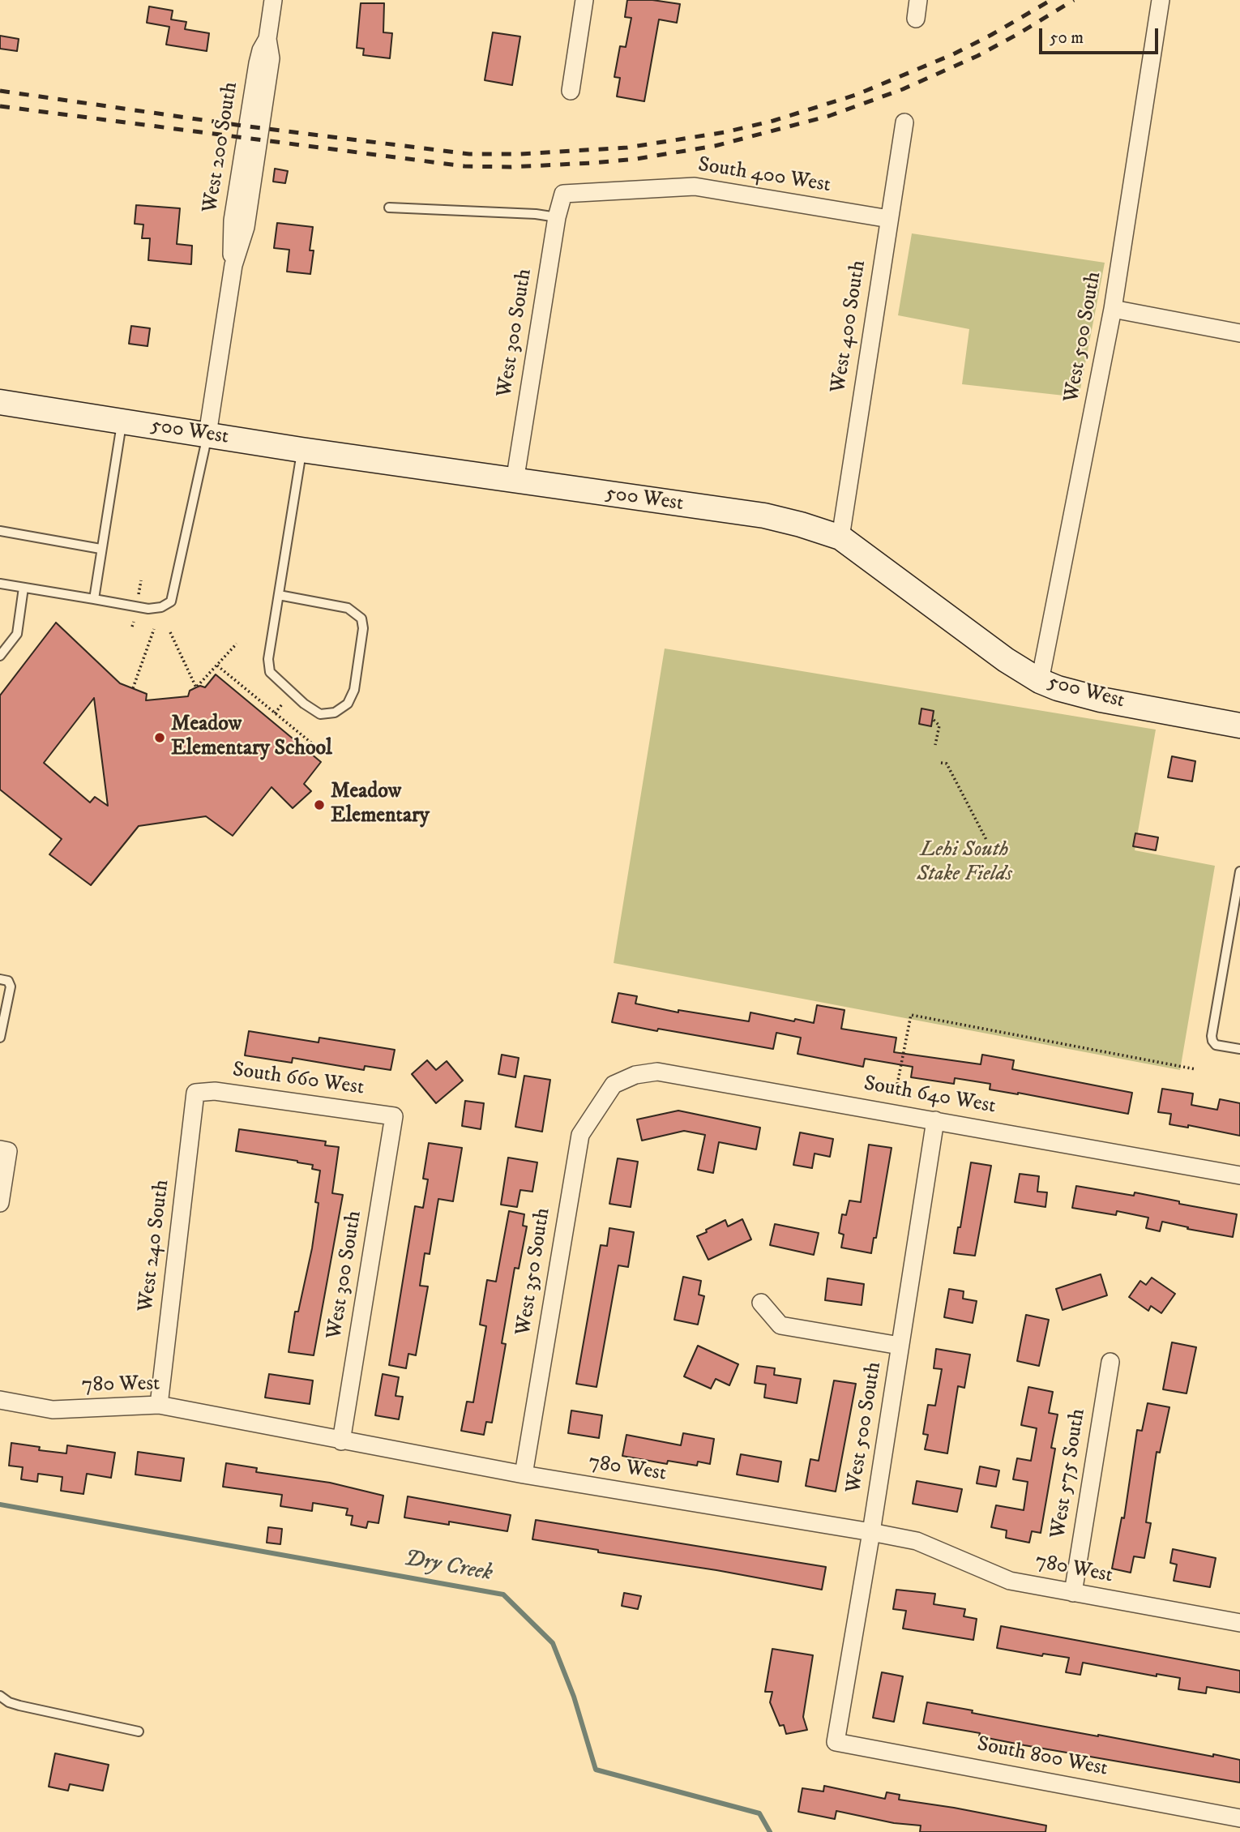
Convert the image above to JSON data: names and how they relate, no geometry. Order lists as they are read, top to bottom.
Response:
{
  "streets": {
    "street": [
      "West 200 South",
      "South 400 West",
      "West 400 South",
      "West 300 South",
      "West 500 South",
      "500 West",
      "South 660 West",
      "South 640 West",
      "West 240 South",
      "West 350 South",
      "780 West",
      "West 575 South",
      "South 800 West"
    ]
  },
  "crossings": [
    ["West 200 South", "500 West"],
    ["South 400 West", "West 400 South"],
    ["South 400 West", "West 300 South"],
    ["West 400 South", "500 West"],
    ["West 300 South", "500 West"],
    ["West 300 South", "South 660 West"],
    ["West 300 South", "780 West"],
    ["West 500 South", "500 West"],
    ["West 500 South", "South 640 West"],
    ["West 500 South", "780 West"],
    ["West 500 South", "South 800 West"],
    ["South 660 West", "West 240 South"],
    ["South 640 West", "West 350 South"],
    ["West 240 South", "780 West"],
    ["West 350 South", "780 West"],
    ["780 West", "West 575 South"]
  ],
  "water": ["Dry Creek"],
  "parks": ["Lehi South Stake Fields"],
  "places": ["Meadow Elementary School", "Meadow Elementary"],
  "scale_bar": "50 m"
}
